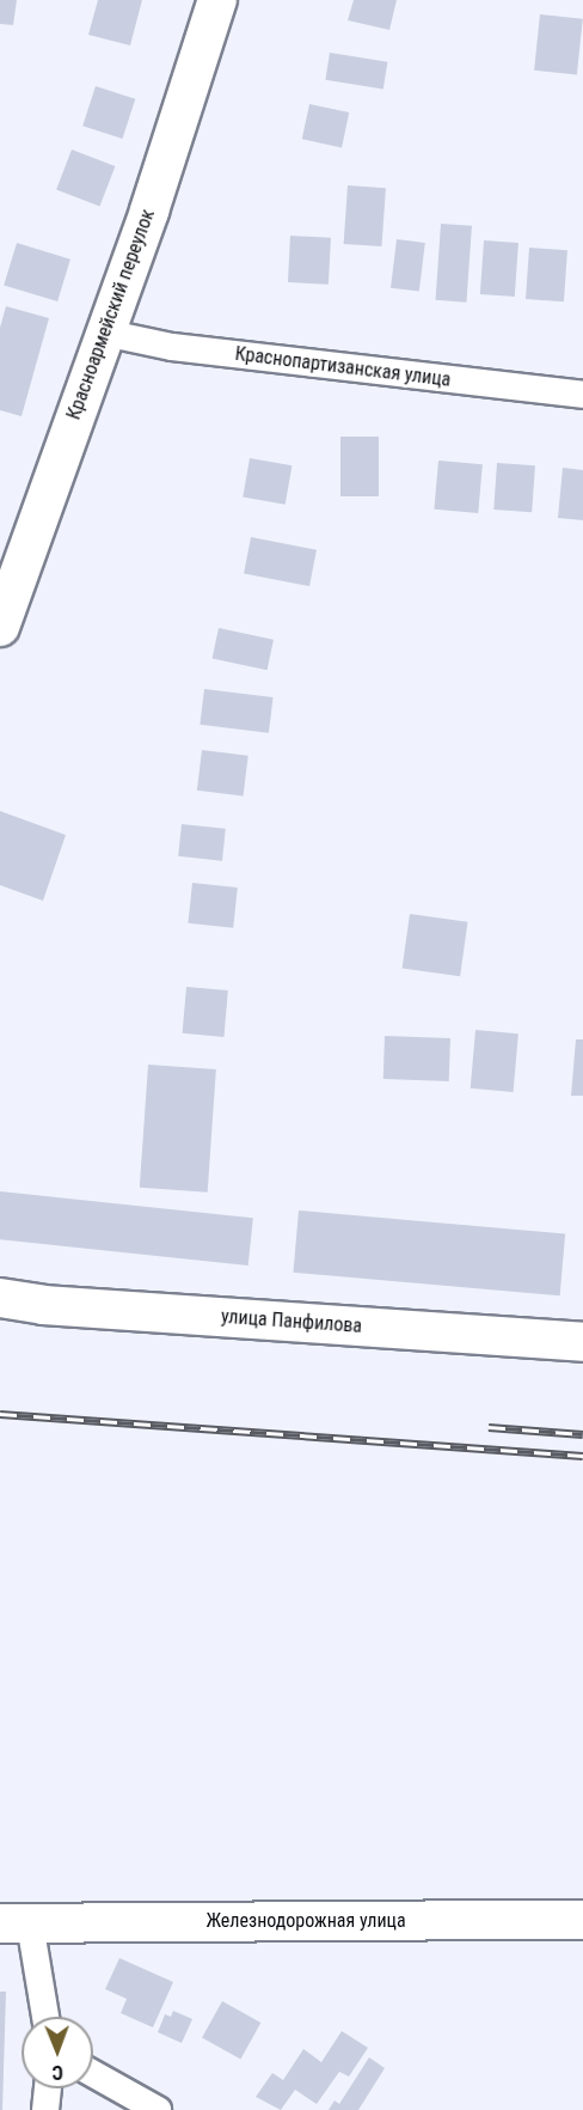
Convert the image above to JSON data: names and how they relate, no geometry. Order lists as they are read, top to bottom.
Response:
{
  "streets": {
    "street": [
      "Красноармейский переулок",
      "Краснопартизанская улица",
      "улица Панфилова",
      "Железнодорожная улица"
    ]
  },
  "crossings": [
    ["Красноармейский переулок", "Краснопартизанская улица"]
  ],
  "north": "bottom"
}
